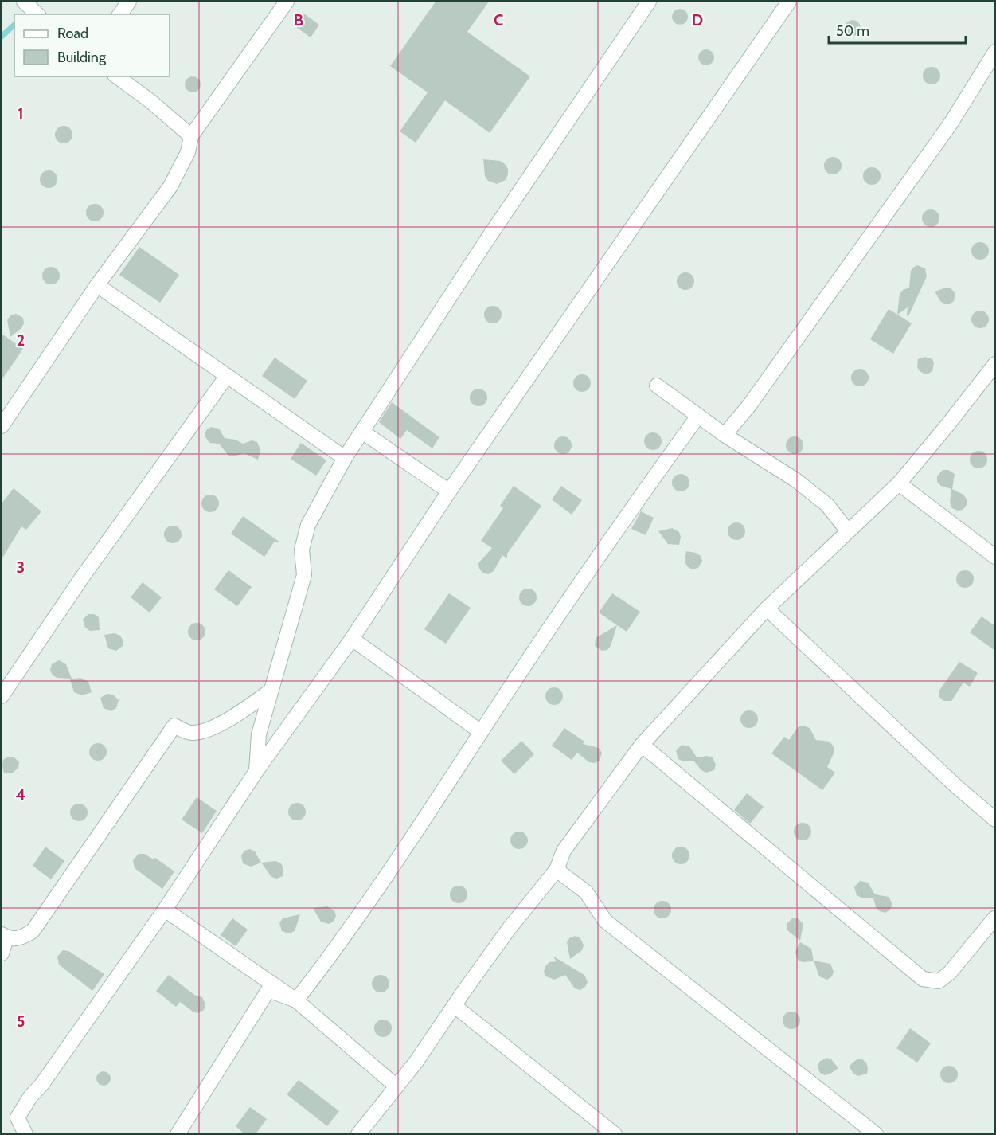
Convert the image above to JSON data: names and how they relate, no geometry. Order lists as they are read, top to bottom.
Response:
{
  "legend": ["Road", "Building"],
  "scale_bar": "50 m",
  "grid": {
    "columns": ["B", "C", "D"],
    "rows": [
      "1",
      "2",
      "3",
      "4",
      "5"
    ]
  }
}
